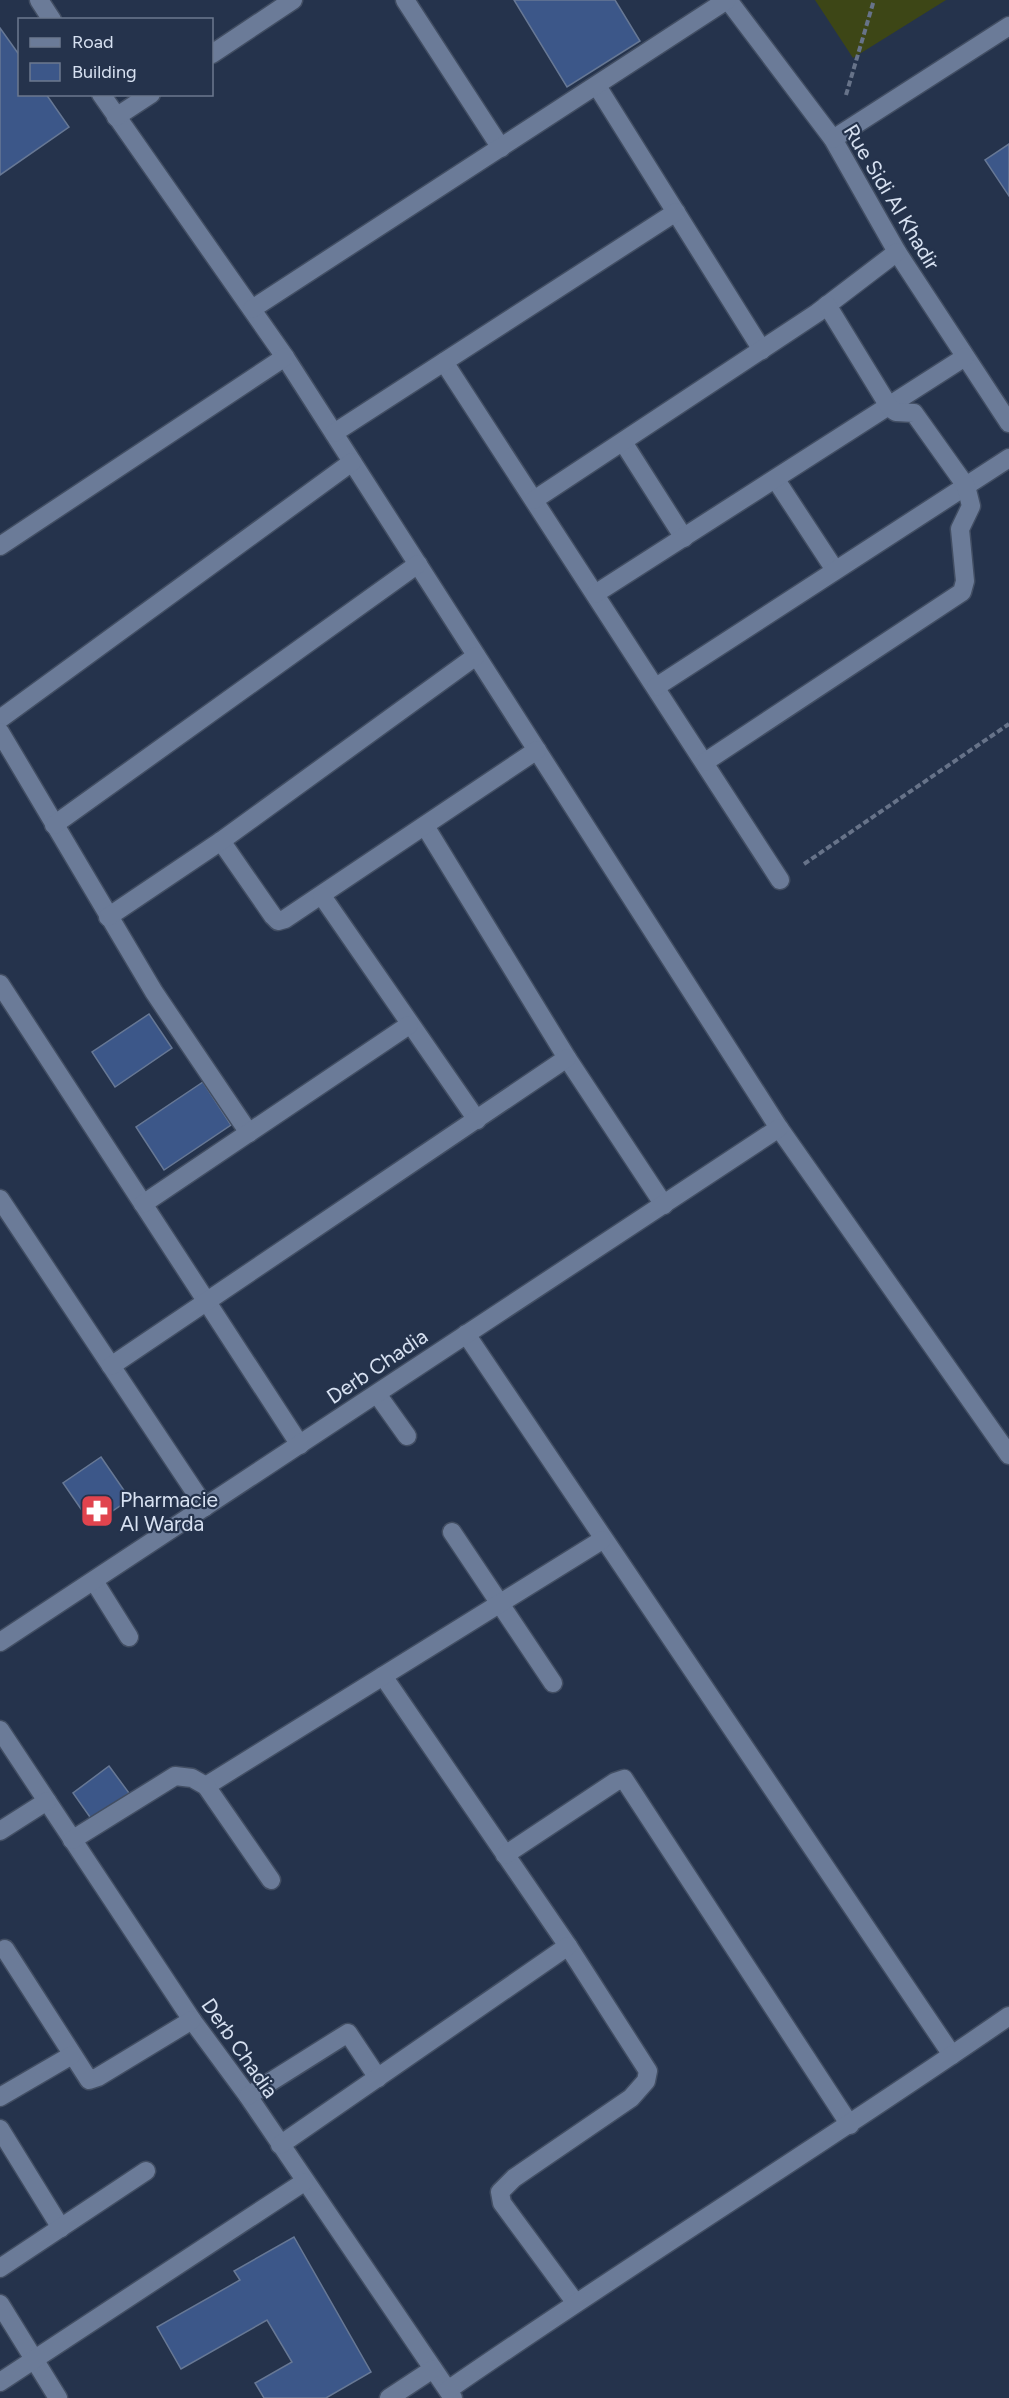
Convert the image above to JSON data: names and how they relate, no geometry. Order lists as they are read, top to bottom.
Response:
{
  "streets": {
    "street": ["Rue Sidi Al Khadir", "Derb Chadia"]
  },
  "places": {
    "pharmacy": ["Pharmacie Al Warda"]
  },
  "legend": ["Road", "Building"]
}
